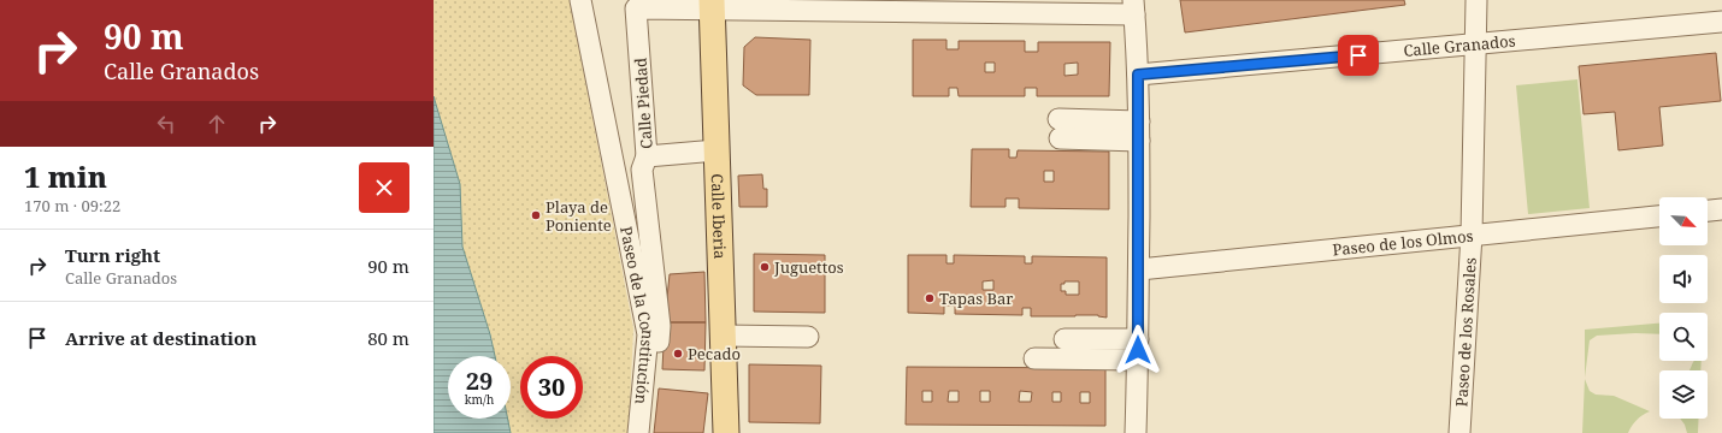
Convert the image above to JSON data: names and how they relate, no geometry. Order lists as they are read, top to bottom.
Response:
{
  "streets": {
    "main road": ["Calle Iberia"],
    "street": [
      "Calle Granados",
      "Calle Piedad",
      "Paseo de los Olmos",
      "Paseo de la Constitución",
      "Paseo de los Rosales"
    ]
  },
  "crossings": [
    ["Calle Granados", "Paseo de los Rosales"],
    ["Calle Piedad", "Calle Iberia"],
    ["Paseo de los Olmos", "Paseo de los Rosales"]
  ],
  "places": [
    "Playa de Poniente",
    "Juguettos",
    "Tapas Bar",
    "Pecado"
  ],
  "north": "bottom right",
  "page": {
    "turn": ["90 m", "Calle Granados"],
    "heading": ["1 min", "170 m · 09:22"],
    "list": [
      {
        "name": "Turn right",
        "note": "Calle Granados",
        "value": "90 m"
      },
      {
        "name": "Arrive at destination",
        "value": "80 m"
      }
    ],
    "speed": "29 km/h",
    "limit": "30"
  }
}
